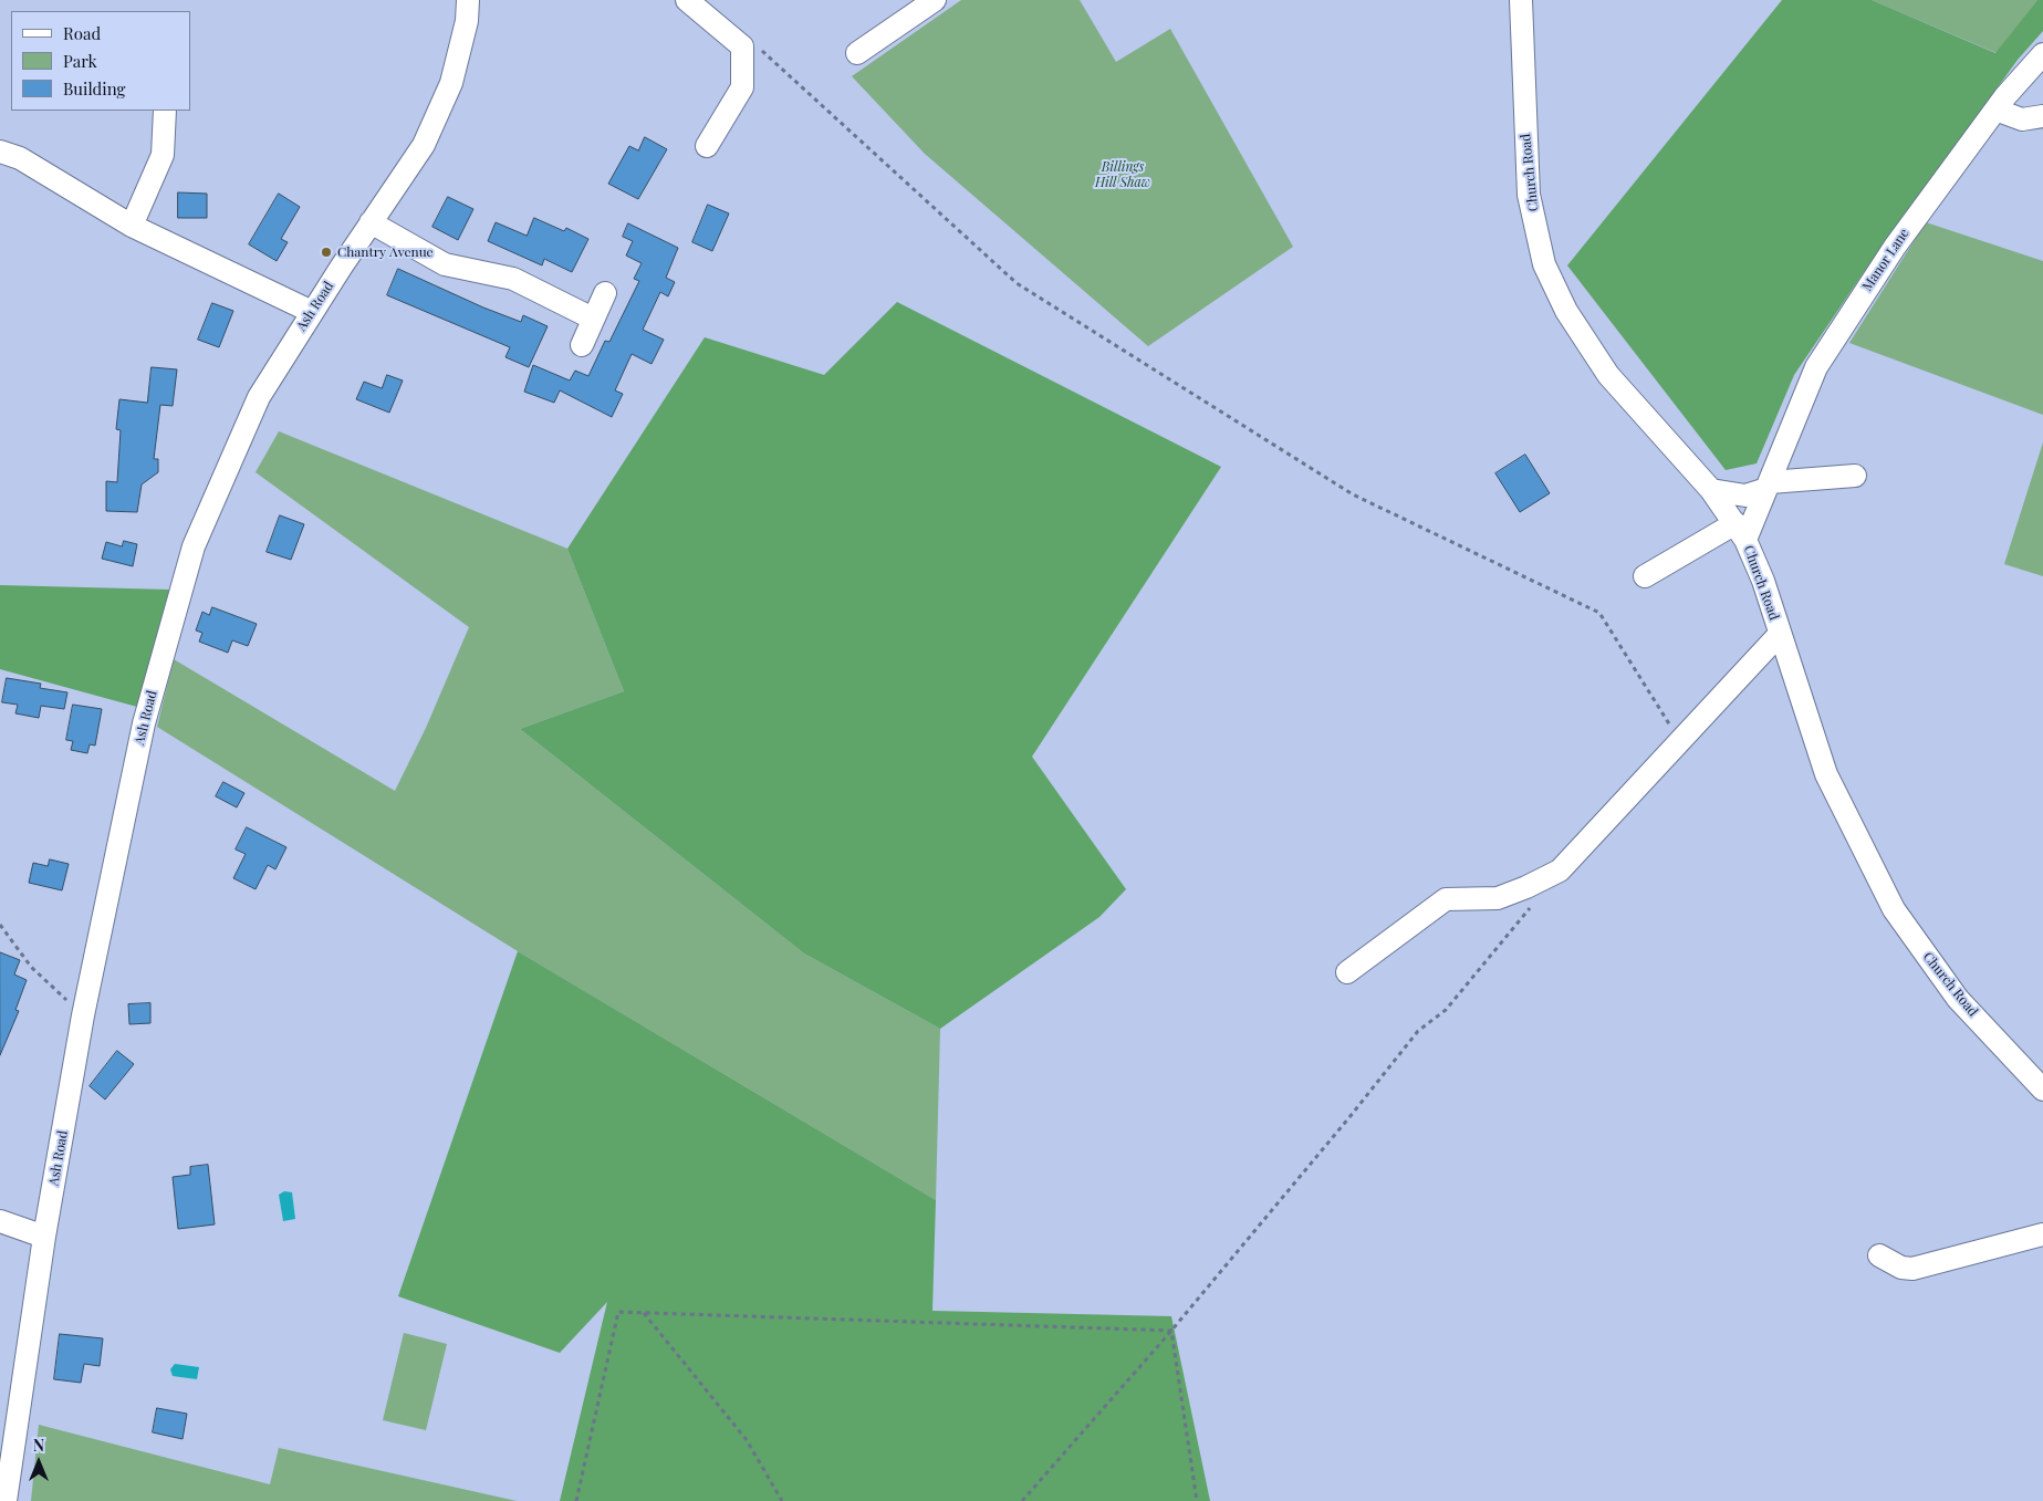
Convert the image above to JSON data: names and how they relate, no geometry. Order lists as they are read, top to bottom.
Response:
{
  "streets": {
    "street": ["Church Road", "Manor Lane", "Ash Road"]
  },
  "crossings": [
    ["Church Road", "Manor Lane"]
  ],
  "parks": ["Billings Hill Shaw"],
  "places": ["Chantry Avenue"],
  "legend": ["Road", "Park", "Building"],
  "north": "top"
}
